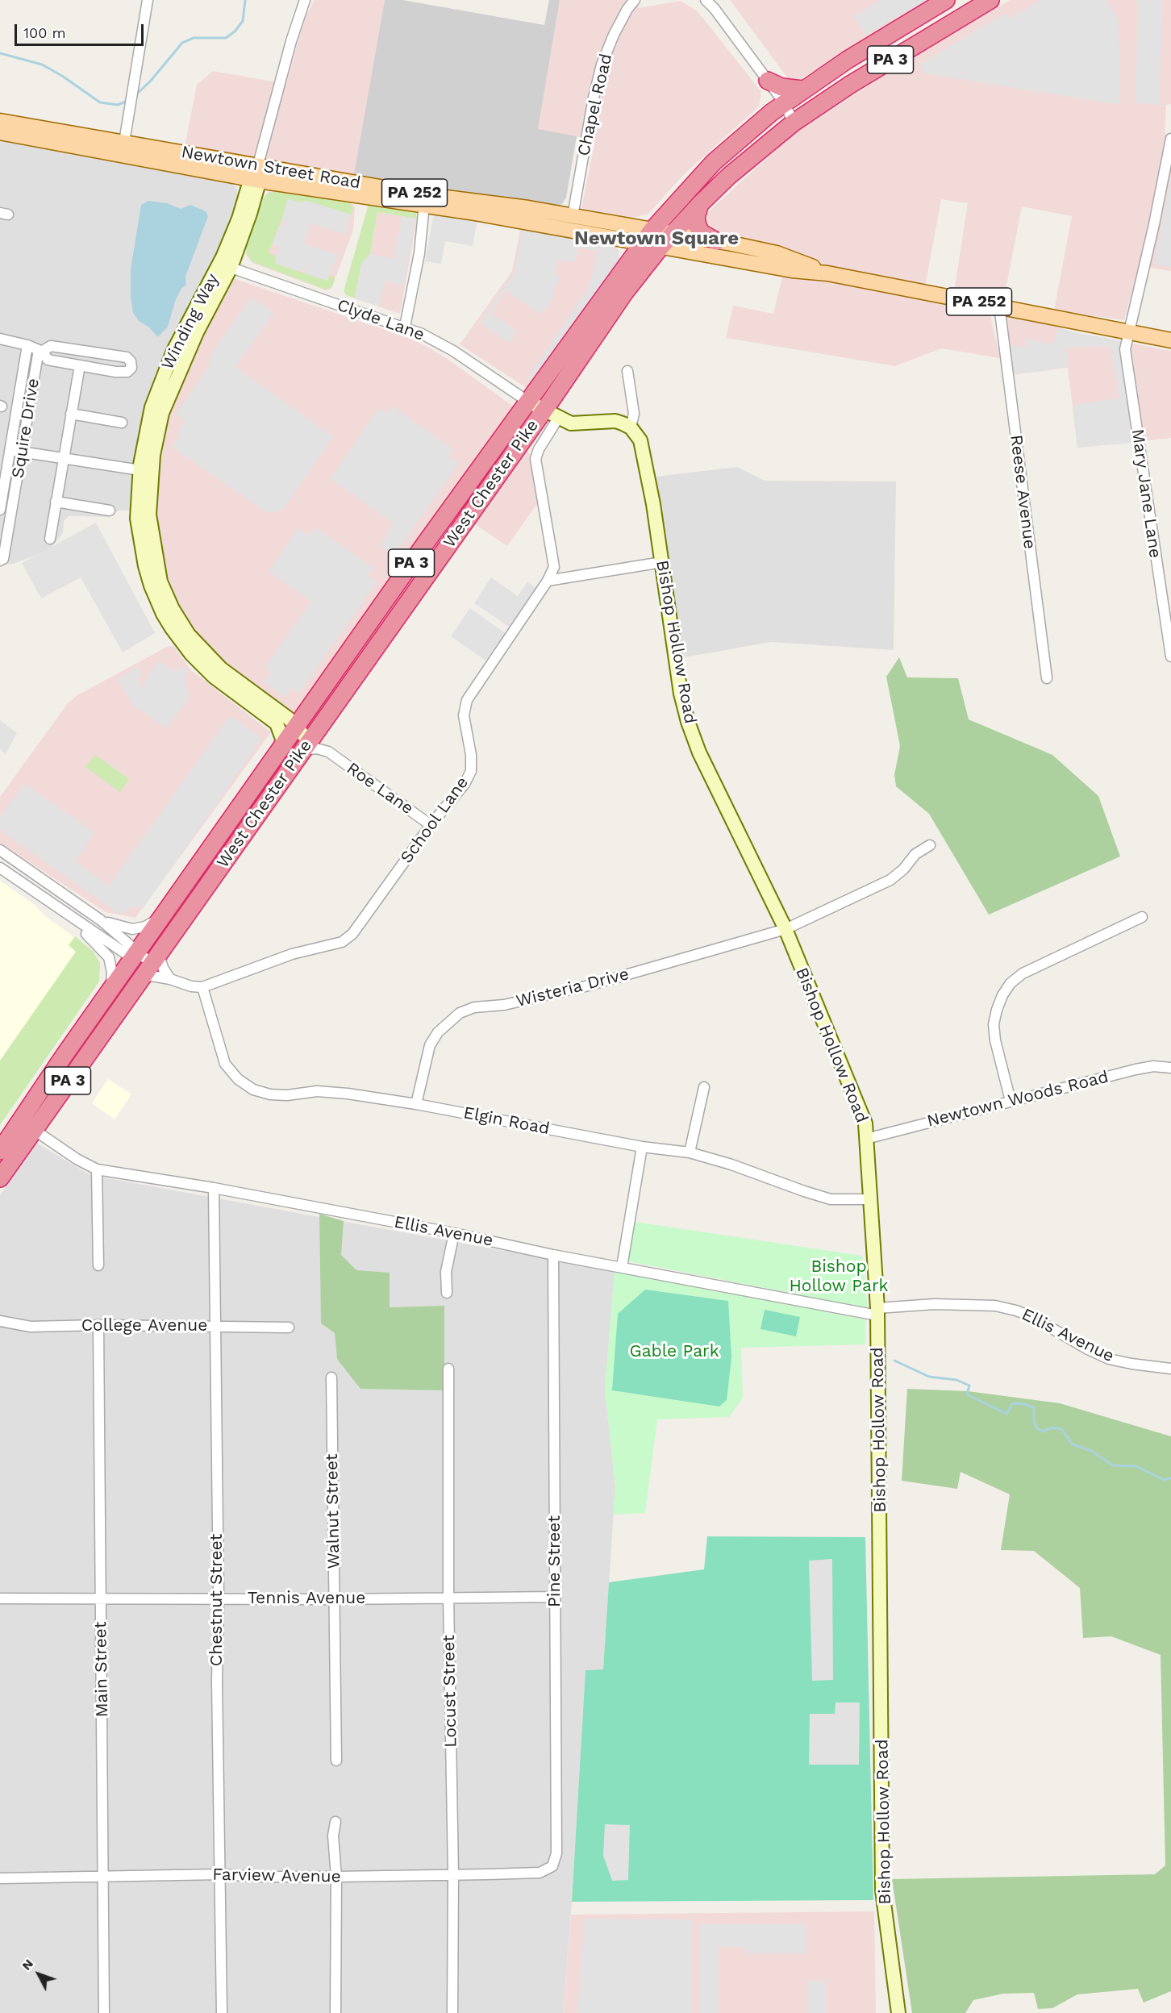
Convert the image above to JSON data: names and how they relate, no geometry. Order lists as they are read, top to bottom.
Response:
{
  "streets": {
    "highway": ["PA 3", "West Chester Pike"],
    "main road": ["Newtown Street Road", "PA 252"],
    "street": [
      "Chapel Road",
      "Clyde Lane",
      "Winding Way",
      "Squire Drive",
      "Reese Avenue",
      "Mary Jane Lane",
      "Bishop Hollow Road",
      "Roe Lane",
      "School Lane",
      "Wisteria Drive",
      "Newtown Woods Road",
      "Elgin Road",
      "Ellis Avenue",
      "College Avenue",
      "Walnut Street",
      "Pine Street",
      "Tennis Avenue",
      "Chestnut Street",
      "Main Street",
      "Locust Street",
      "Farview Avenue"
    ]
  },
  "crossings": [
    ["Chapel Road", "Newtown Street Road"],
    ["Newtown Street Road", "PA 252"],
    ["Newtown Street Road", "Winding Way"],
    ["Newtown Street Road", "West Chester Pike"],
    ["PA 252", "Reese Avenue"],
    ["PA 252", "Mary Jane Lane"],
    ["Clyde Lane", "Winding Way"],
    ["Clyde Lane", "West Chester Pike"],
    ["Winding Way", "West Chester Pike"],
    ["Winding Way", "Roe Lane"],
    ["West Chester Pike", "Roe Lane"],
    ["West Chester Pike", "Ellis Avenue"],
    ["Bishop Hollow Road", "Wisteria Drive"],
    ["Bishop Hollow Road", "Newtown Woods Road"],
    ["Bishop Hollow Road", "Elgin Road"],
    ["Bishop Hollow Road", "Ellis Avenue"],
    ["Roe Lane", "School Lane"],
    ["School Lane", "Elgin Road"],
    ["Wisteria Drive", "Elgin Road"],
    ["Ellis Avenue", "Pine Street"],
    ["Ellis Avenue", "Chestnut Street"],
    ["College Avenue", "Chestnut Street"],
    ["College Avenue", "Main Street"],
    ["Walnut Street", "Tennis Avenue"],
    ["Pine Street", "Tennis Avenue"],
    ["Pine Street", "Farview Avenue"],
    ["Tennis Avenue", "Chestnut Street"],
    ["Tennis Avenue", "Main Street"],
    ["Tennis Avenue", "Locust Street"],
    ["Chestnut Street", "Farview Avenue"],
    ["Main Street", "Farview Avenue"],
    ["Locust Street", "Farview Avenue"]
  ],
  "districts": ["Newtown Square"],
  "parks": ["Bishop Hollow Park", "Gable Park"],
  "scale_bar": "100 m",
  "north": "top left"
}
